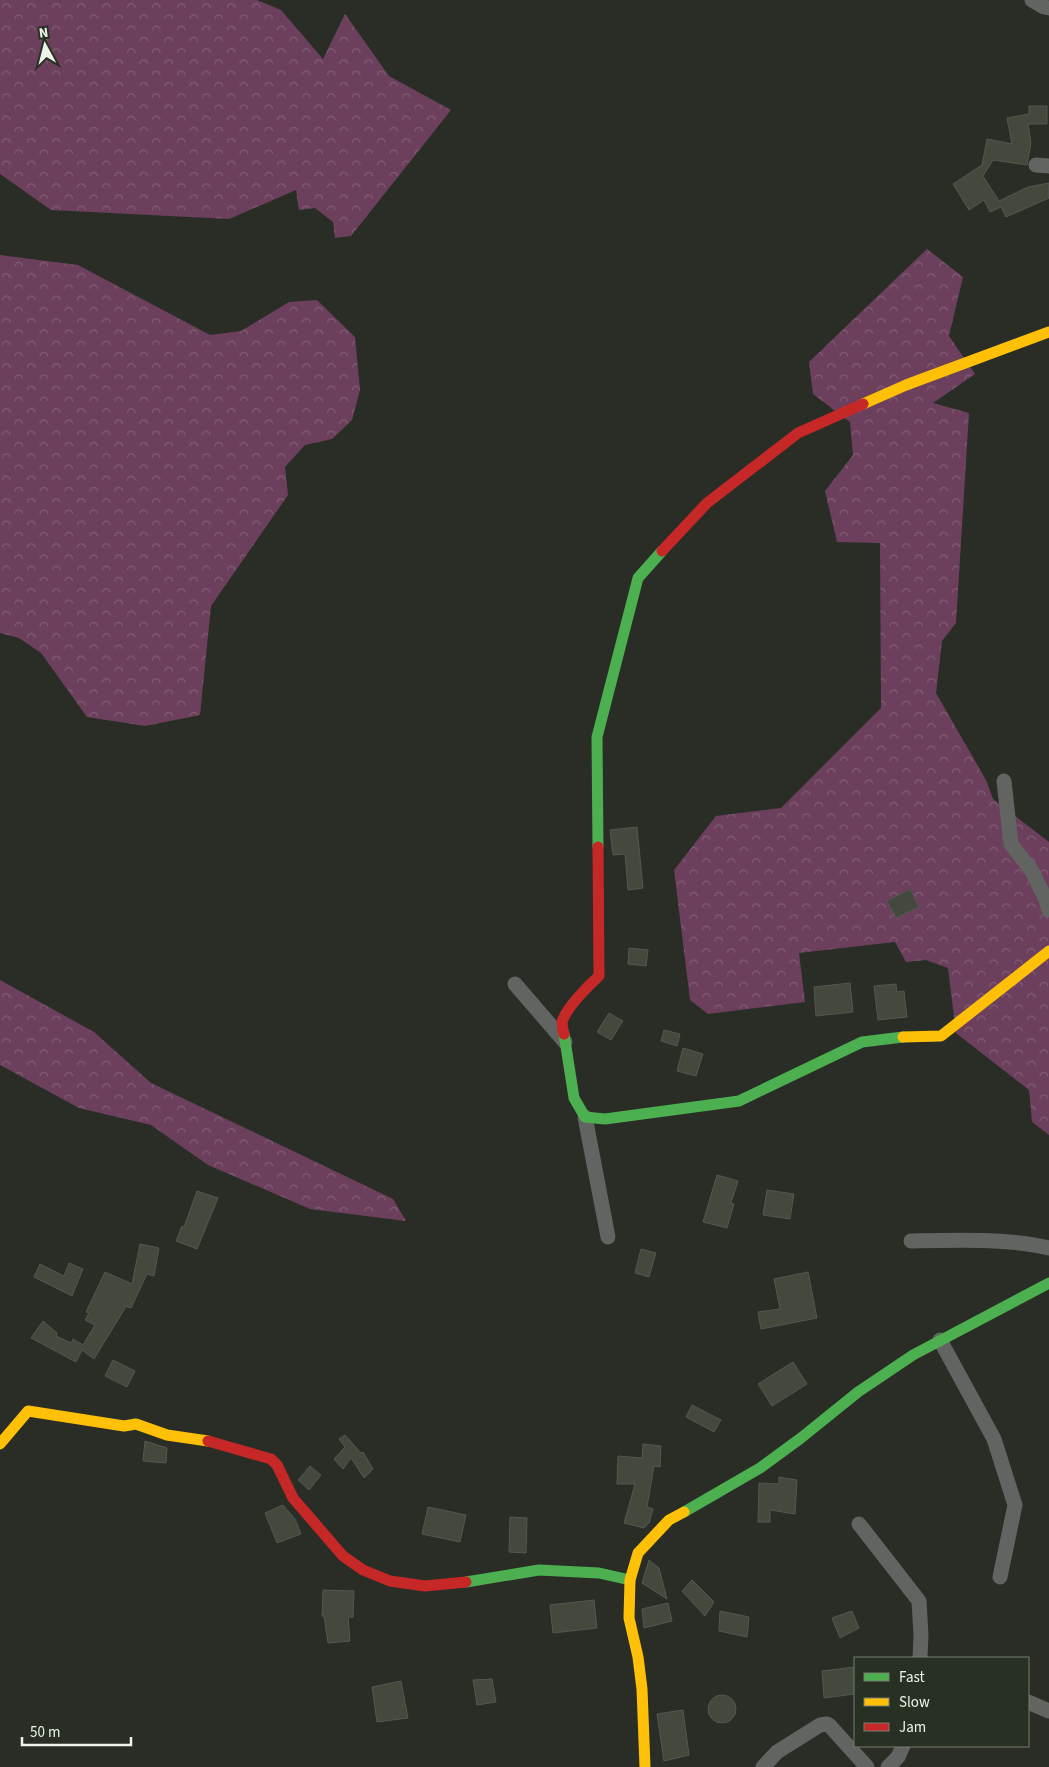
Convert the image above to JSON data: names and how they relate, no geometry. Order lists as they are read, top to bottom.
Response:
{
  "legend": ["Fast", "Slow", "Jam"],
  "scale_bar": "50 m",
  "north": "top"
}
